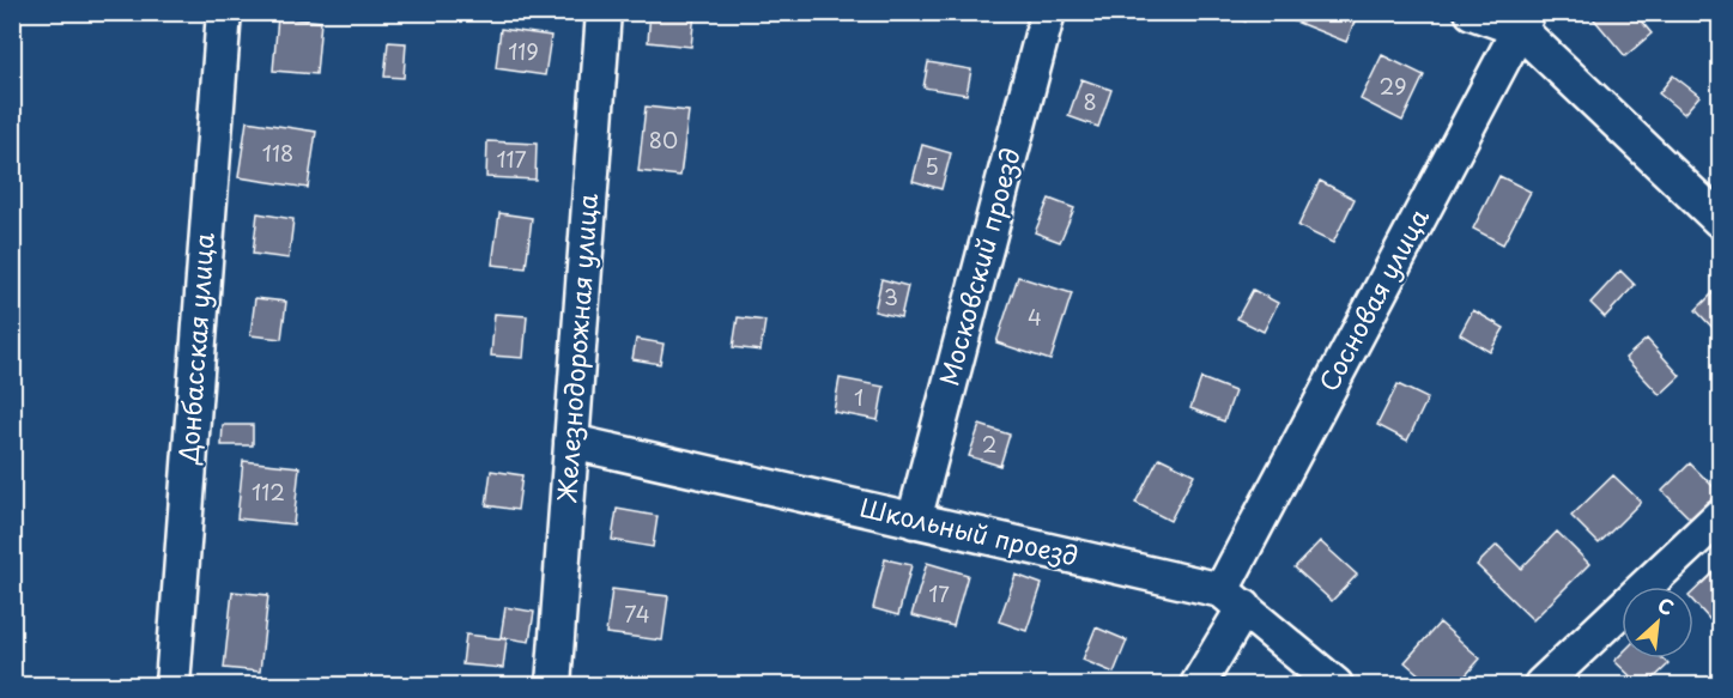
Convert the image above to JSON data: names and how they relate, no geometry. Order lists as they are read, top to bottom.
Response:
{
  "streets": {
    "street": [
      "Московский проезд",
      "Сосновая улица",
      "Донбасская улица",
      "Железнодорожная улица",
      "Школьный проезд"
    ]
  },
  "crossings": [
    ["Московский проезд", "Школьный проезд"],
    ["Сосновая улица", "Школьный проезд"],
    ["Железнодорожная улица", "Школьный проезд"]
  ],
  "house_numbers": [
    "119",
    "29",
    "8",
    "80",
    "118",
    "117",
    "5",
    "3",
    "4",
    "1",
    "2",
    "112",
    "17",
    "74"
  ],
  "north": "top right"
}
